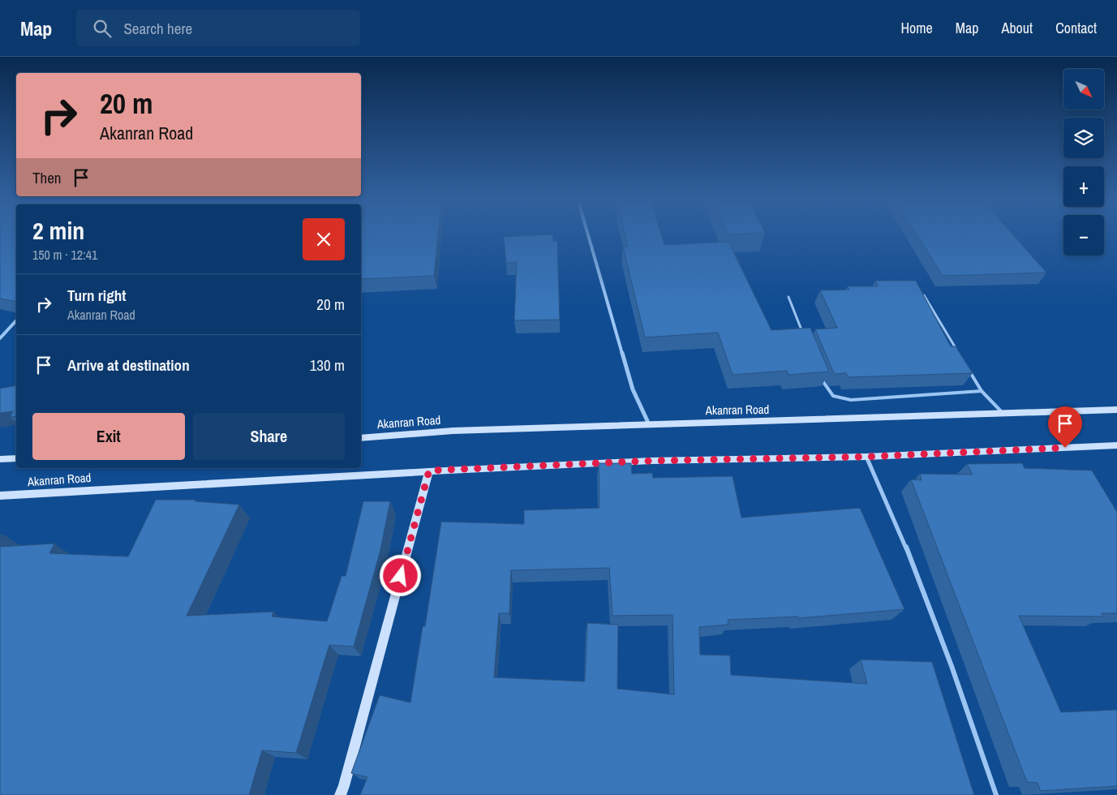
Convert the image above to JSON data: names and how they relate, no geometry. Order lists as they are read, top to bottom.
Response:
{
  "streets": {
    "main road": ["Akanran Road"]
  },
  "north": "bottom right",
  "page": {
    "header": "Map",
    "search": "Search here",
    "nav": [
      "Home",
      "Map",
      "About",
      "Contact"
    ],
    "map_buttons": ["+", "−"],
    "turn": ["20 m", "Akanran Road"],
    "then": "Then",
    "heading": ["2 min", "150 m · 12:41"],
    "list": [
      {
        "name": "Turn right",
        "note": "Akanran Road",
        "value": "20 m"
      },
      {
        "name": "Arrive at destination",
        "value": "130 m"
      }
    ],
    "buttons": ["Exit", "Share"]
  }
}
